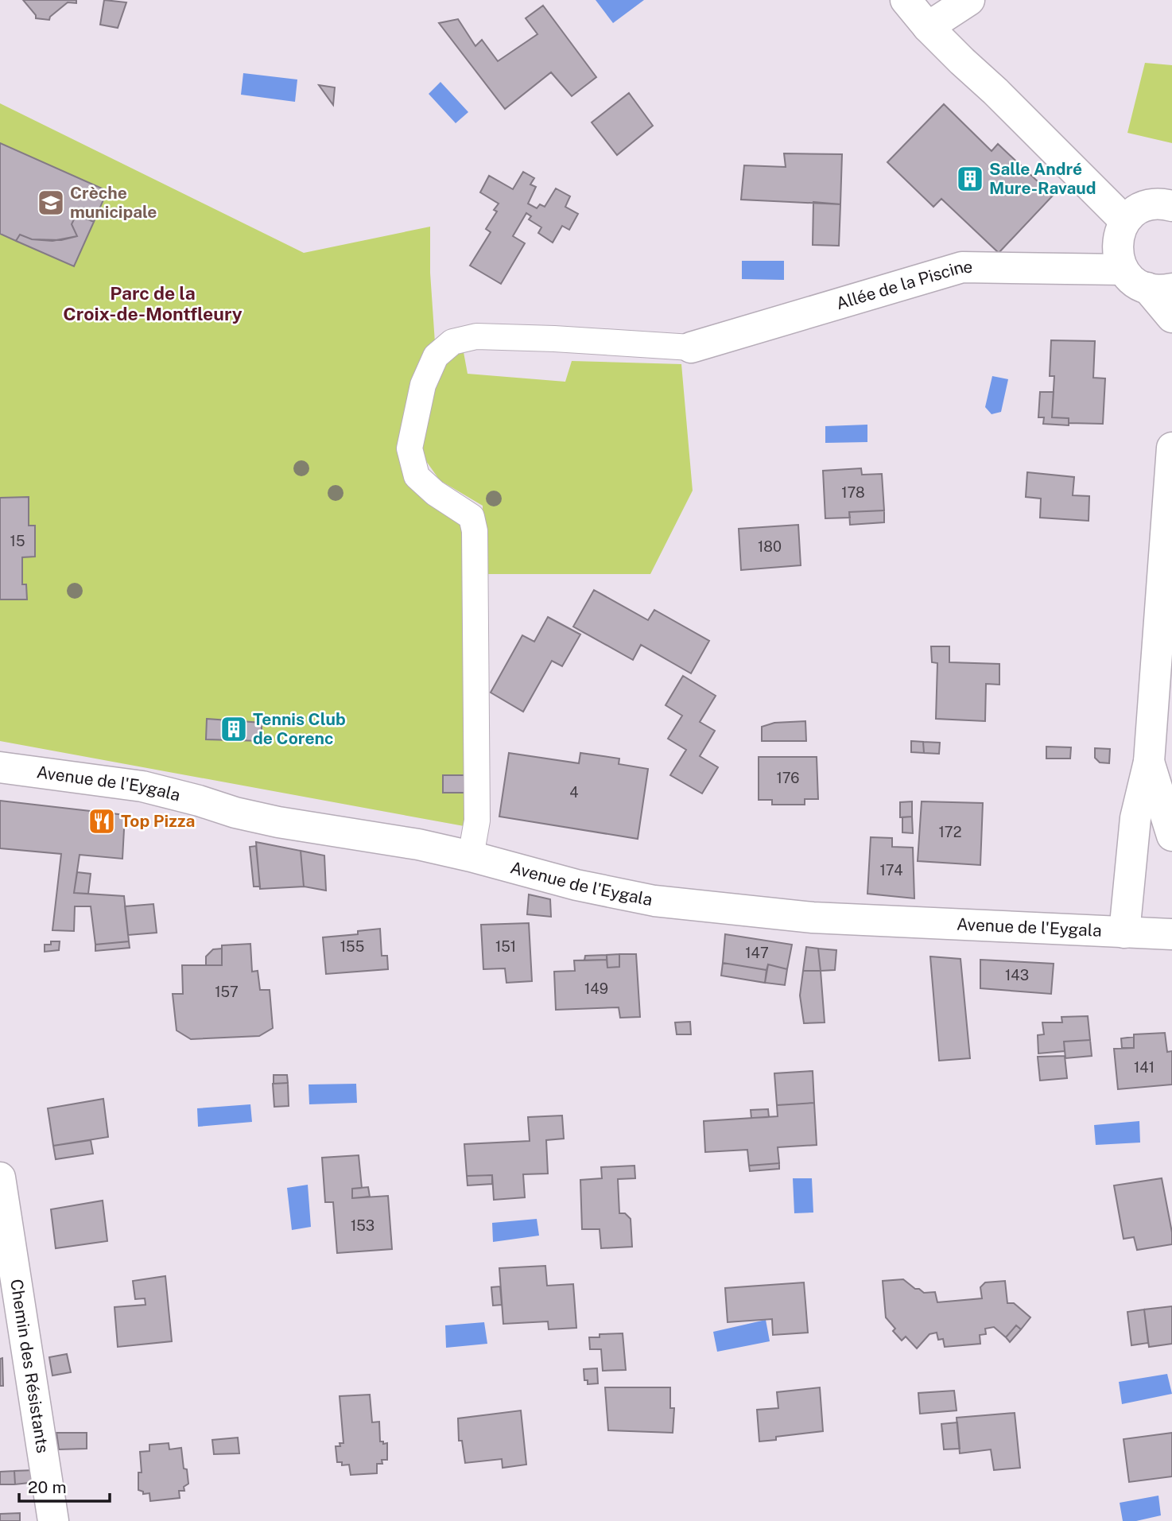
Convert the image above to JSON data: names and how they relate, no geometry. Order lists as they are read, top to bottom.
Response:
{
  "streets": {
    "street": ["Allée de la Piscine", "Avenue de l'Eygala", "Chemin des Résistants"]
  },
  "districts": ["Parc de la Croix-de-Montfleury"],
  "places": {
    "building": ["Salle André Mure-Ravaud", "Tennis Club de Corenc"],
    "school or university": ["Crèche municipale"],
    "restaurant": ["Top Pizza"]
  },
  "house_numbers": [
    "178",
    "15",
    "180",
    "176",
    "4",
    "172",
    "174",
    "155",
    "151",
    "147",
    "143",
    "149",
    "157",
    "141",
    "153"
  ],
  "scale_bar": "20 m"
}
